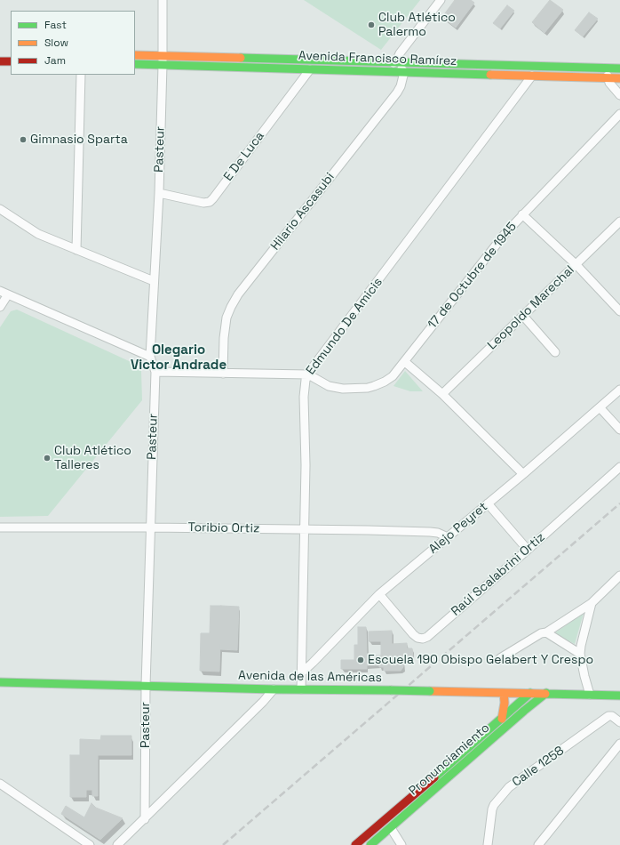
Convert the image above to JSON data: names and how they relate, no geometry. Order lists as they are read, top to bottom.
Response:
{
  "streets": {
    "main road": ["Avenida Francisco Ramírez", "Avenida de las Américas", "Pronunciamiento"],
    "street": [
      "Pasteur",
      "E De Luca",
      "Hilario Ascasubi",
      "17 de Octubre de 1945",
      "Leopoldo Marechal",
      "Edmundo De Amicis",
      "Toribio Ortiz",
      "Alejo Peyret",
      "Raúl Scalabrini Ortiz",
      "Calle 1258"
    ]
  },
  "crossings": [
    ["Avenida Francisco Ramírez", "Pasteur"],
    ["Avenida Francisco Ramírez", "E De Luca"],
    ["Avenida Francisco Ramírez", "Hilario Ascasubi"],
    ["Avenida Francisco Ramírez", "Edmundo De Amicis"],
    ["Pasteur", "E De Luca"],
    ["Pasteur", "Toribio Ortiz"],
    ["Pasteur", "Avenida de las Américas"],
    ["17 de Octubre de 1945", "Edmundo De Amicis"],
    ["Edmundo De Amicis", "Toribio Ortiz"],
    ["Edmundo De Amicis", "Alejo Peyret"],
    ["Edmundo De Amicis", "Avenida de las Américas"],
    ["Toribio Ortiz", "Alejo Peyret"],
    ["Alejo Peyret", "Raúl Scalabrini Ortiz"],
    ["Avenida de las Américas", "Pronunciamiento"]
  ],
  "districts": ["Olegario Victor Andrade"],
  "places": [
    "Club Atlético Palermo",
    "Gimnasio Sparta",
    "Club Atlético Talleres",
    "Escuela 190 Obispo Gelabert Y Crespo"
  ],
  "legend": ["Fast", "Slow", "Jam"]
}
